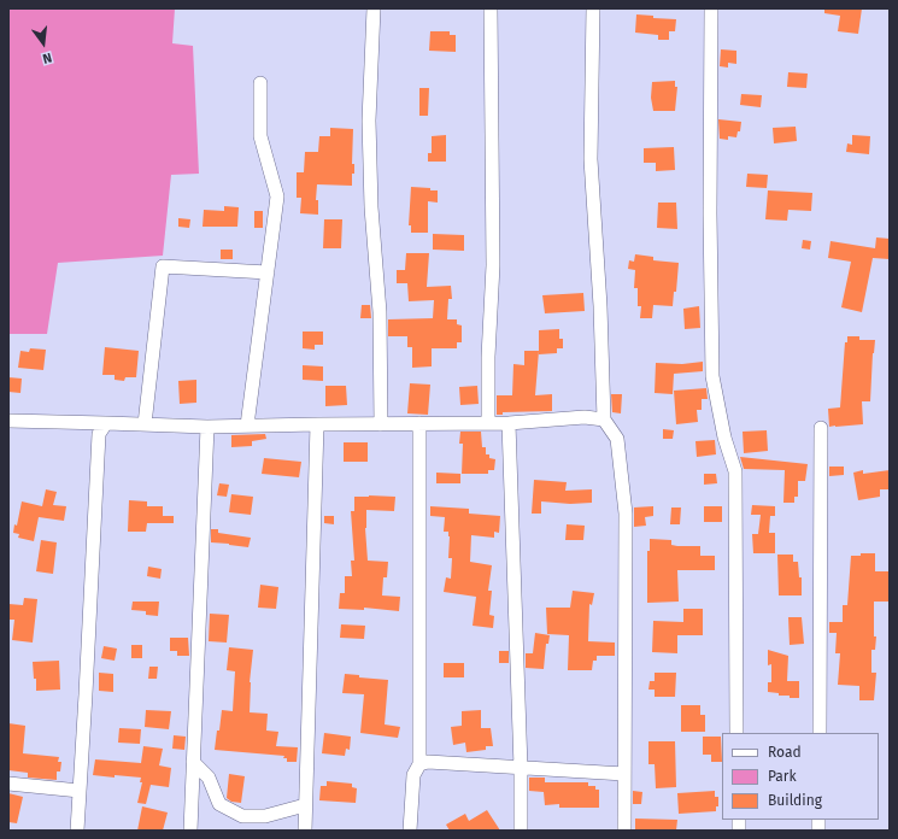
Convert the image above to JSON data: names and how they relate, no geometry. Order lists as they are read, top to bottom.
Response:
{
  "legend": ["Road", "Park", "Building"],
  "north": "bottom"
}
